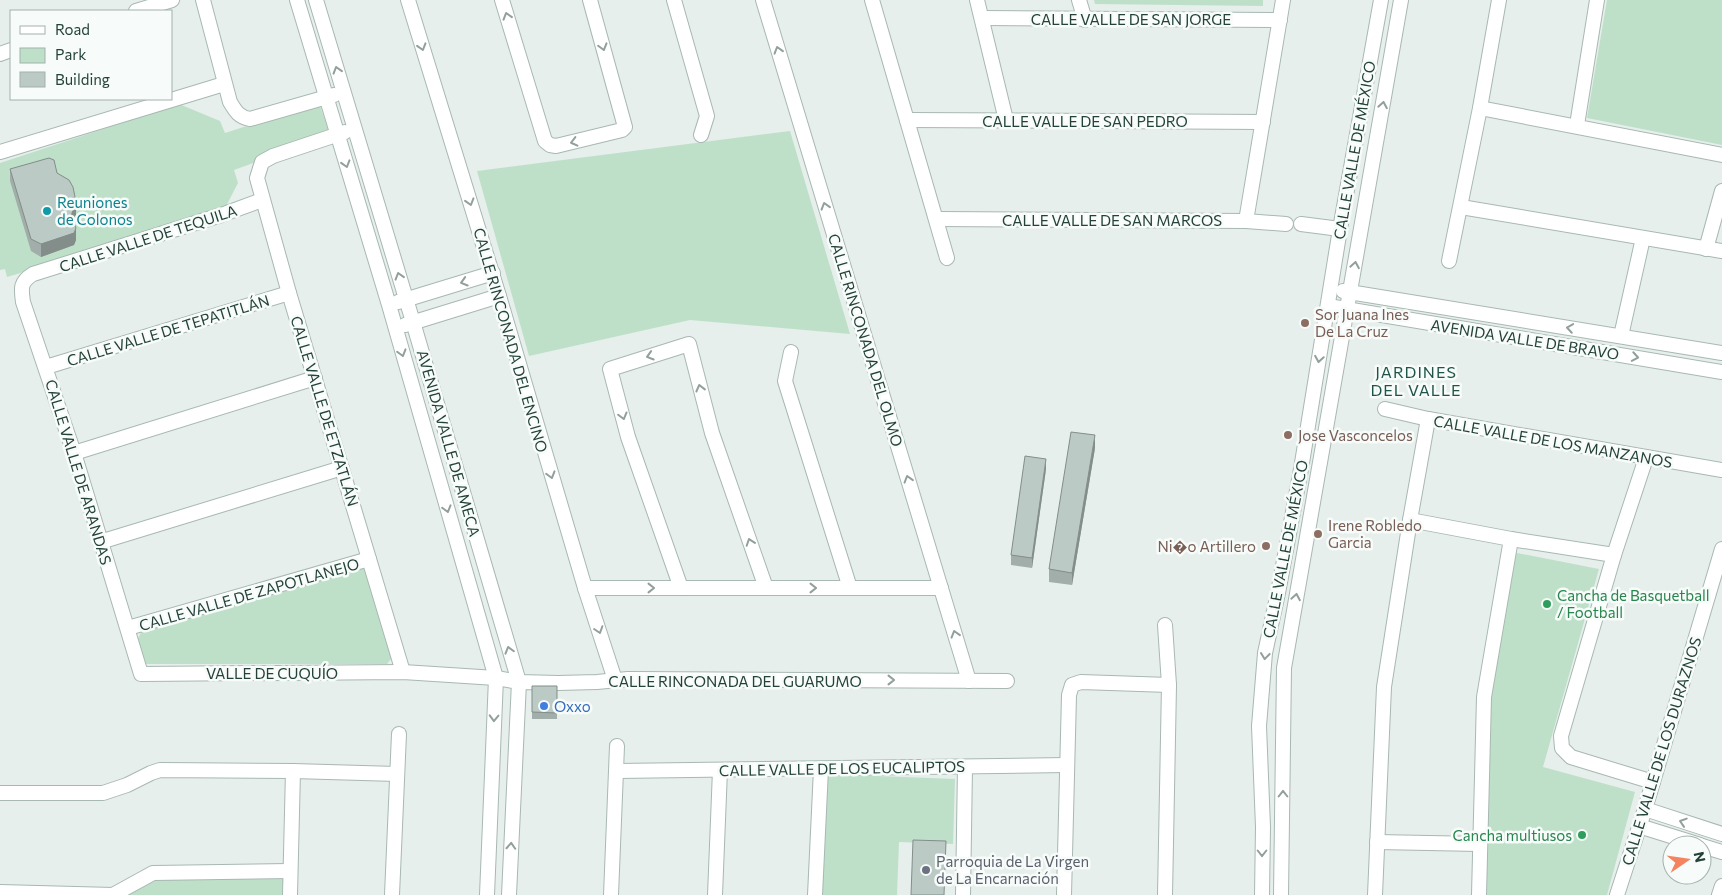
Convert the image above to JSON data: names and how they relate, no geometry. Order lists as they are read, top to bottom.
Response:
{
  "streets": {
    "street": [
      "CALLE VALLE DE SAN JORGE",
      "CALLE VALLE DE SAN PEDRO",
      "CALLE VALLE DE MÉXICO",
      "CALLE VALLE DE SAN MARCOS",
      "CALLE VALLE DE TEQUILA",
      "CALLE VALLE DE TEPATITLÁN",
      "AVENIDA VALLE DE BRAVO",
      "CALLE RINCONADA DEL ENCINO",
      "CALLE RINCONADA DEL OLMO",
      "CALLE VALLE DE ETZATLÁN",
      "CALLE VALLE DE LOS MANZANOS",
      "AVENIDA VALLE DE AMECA",
      "CALLE VALLE DE ARANDAS",
      "CALLE VALLE DE ZAPOTLANEJO",
      "VALLE DE CUQUÍO",
      "CALLE RINCONADA DEL GUARUMO",
      "CALLE VALLE DE LOS DURAZNOS",
      "CALLE VALLE DE LOS EUCALIPTOS"
    ]
  },
  "crossings": [
    ["CALLE VALLE DE MÉXICO", "AVENIDA VALLE DE BRAVO"],
    ["CALLE VALLE DE TEQUILA", "CALLE VALLE DE ETZATLÁN"],
    ["CALLE VALLE DE TEQUILA", "CALLE VALLE DE ARANDAS"],
    ["CALLE VALLE DE TEPATITLÁN", "CALLE VALLE DE ETZATLÁN"],
    ["CALLE VALLE DE TEPATITLÁN", "CALLE VALLE DE ARANDAS"],
    ["CALLE RINCONADA DEL ENCINO", "CALLE RINCONADA DEL GUARUMO"],
    ["CALLE RINCONADA DEL OLMO", "CALLE RINCONADA DEL GUARUMO"],
    ["CALLE VALLE DE ETZATLÁN", "AVENIDA VALLE DE AMECA"],
    ["CALLE VALLE DE ETZATLÁN", "CALLE VALLE DE ZAPOTLANEJO"],
    ["CALLE VALLE DE ETZATLÁN", "VALLE DE CUQUÍO"],
    ["CALLE VALLE DE ETZATLÁN", "CALLE RINCONADA DEL GUARUMO"],
    ["AVENIDA VALLE DE AMECA", "CALLE RINCONADA DEL GUARUMO"],
    ["CALLE VALLE DE ARANDAS", "CALLE VALLE DE ZAPOTLANEJO"],
    ["CALLE VALLE DE ARANDAS", "VALLE DE CUQUÍO"],
    ["VALLE DE CUQUÍO", "CALLE RINCONADA DEL GUARUMO"]
  ],
  "one_way": ["CALLE RINCONADA DEL ENCINO"],
  "districts": ["JARDINES DEL VALLE"],
  "places": [
    "Reuniones de Colonos",
    "Sor Juana Ines De La Cruz",
    "Jose Vasconcelos",
    "Irene Robledo Garcia",
    "Ni�o Artillero",
    "Cancha de Basquetball / Football",
    "Oxxo",
    "Cancha multiusos",
    "Parroquia de La Virgen de La Encarnación"
  ],
  "legend": ["Road", "Park", "Building"],
  "north": "right"
}
